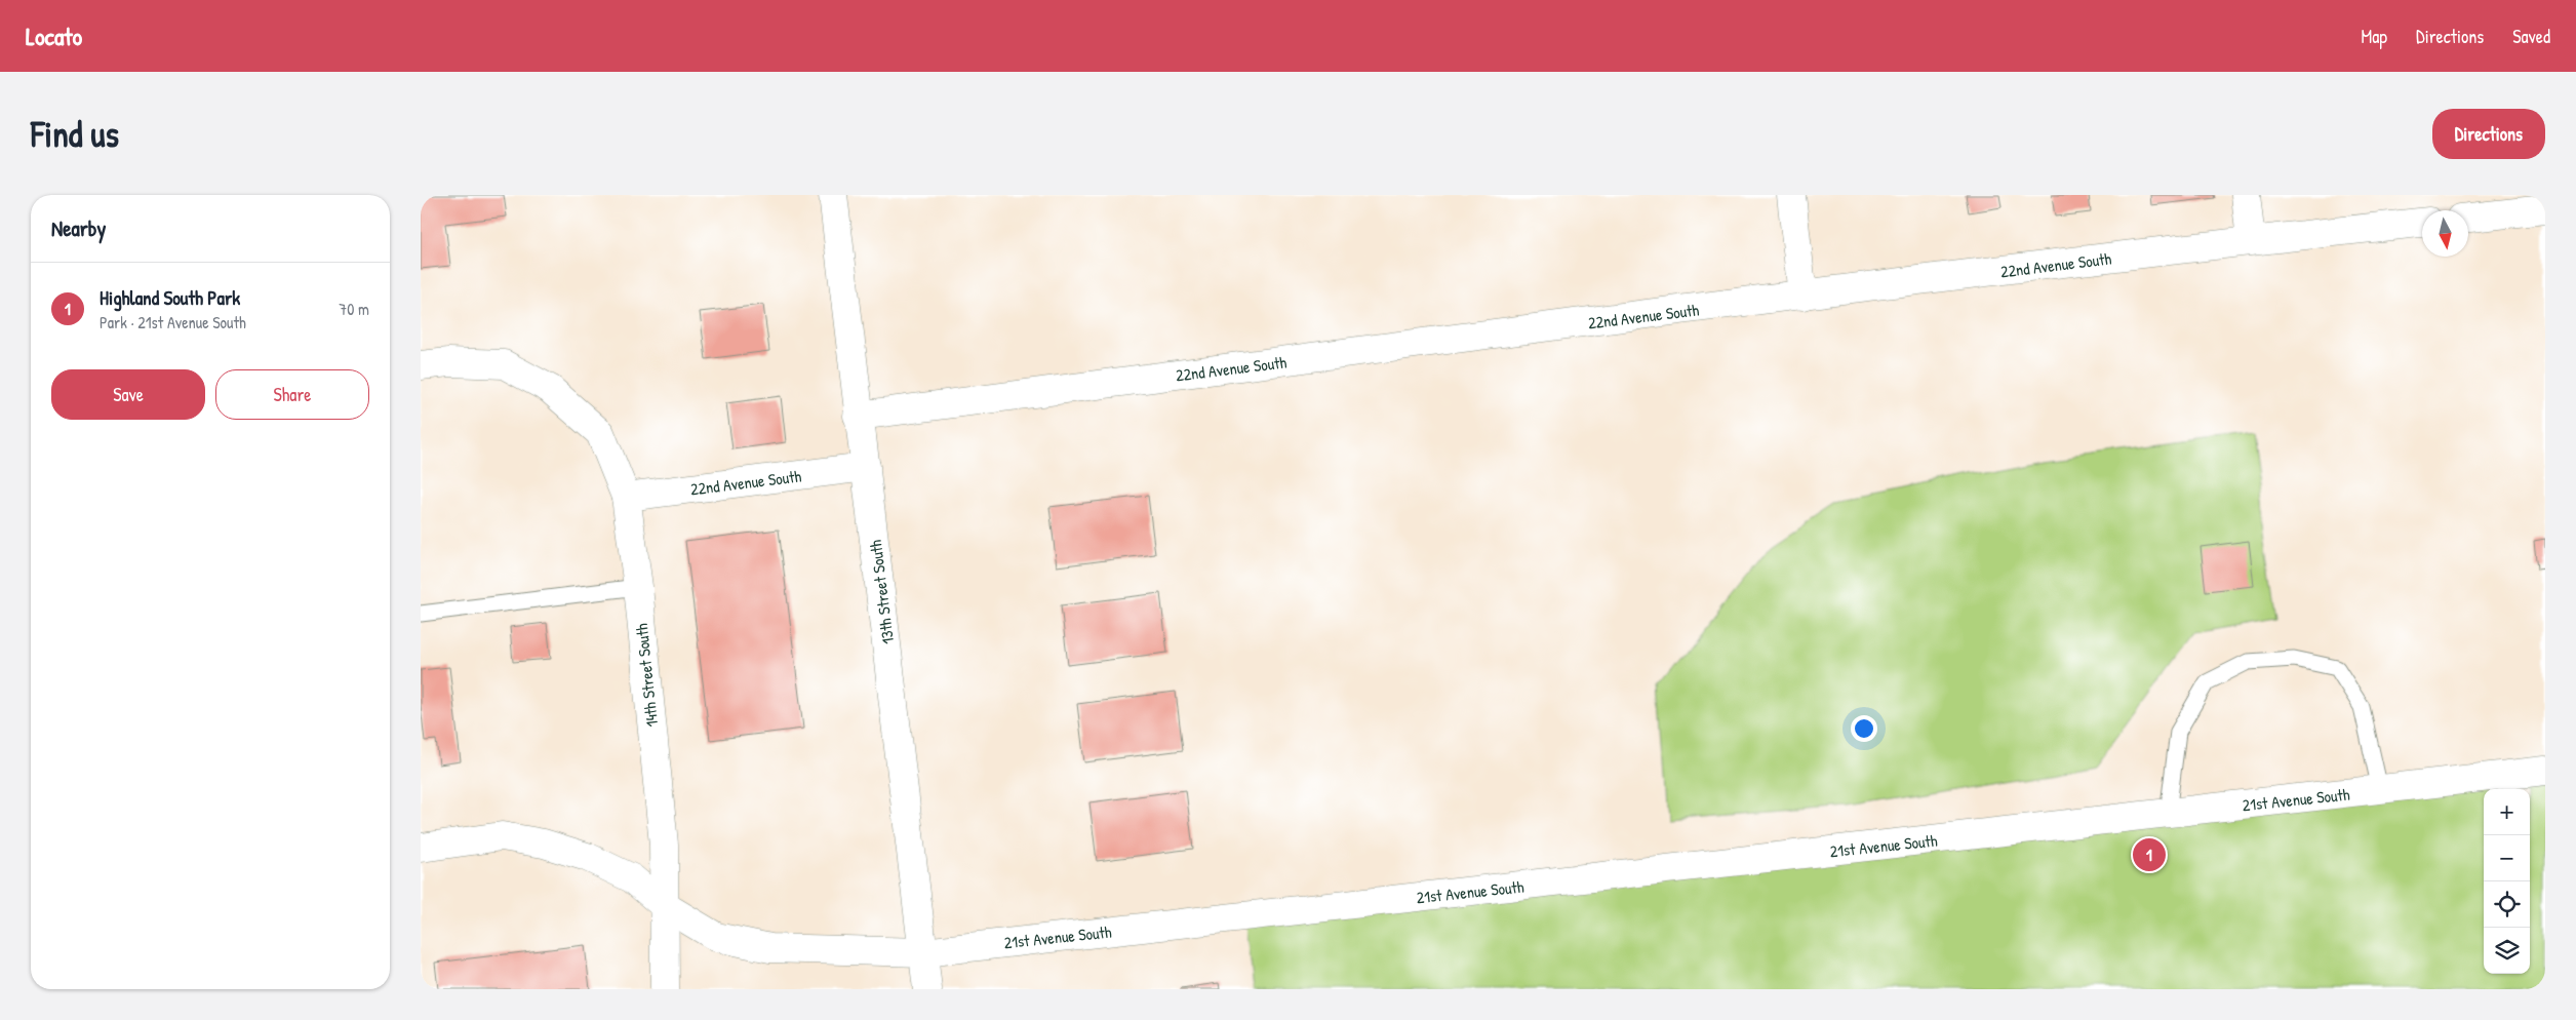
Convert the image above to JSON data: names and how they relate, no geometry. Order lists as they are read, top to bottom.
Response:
{
  "streets": {
    "street": [
      "22nd Avenue South",
      "13th Street South",
      "14th Street South",
      "21st Avenue South"
    ]
  },
  "crossings": [
    ["22nd Avenue South", "13th Street South"],
    ["22nd Avenue South", "14th Street South"],
    ["13th Street South", "21st Avenue South"],
    ["14th Street South", "21st Avenue South"]
  ],
  "north": "bottom",
  "page": {
    "header": "Locato",
    "nav": ["Map", "Directions", "Saved"],
    "buttons": [
      "Directions",
      ["Save", "Share"]
    ],
    "title": "Find us",
    "heading": "Nearby",
    "list": [
      {
        "mark": "1",
        "name": "Highland South Park",
        "note": "Park · 21st Avenue South",
        "value": "70 m"
      }
    ],
    "map_buttons": ["+", "−"],
    "pins": "1"
  }
}
